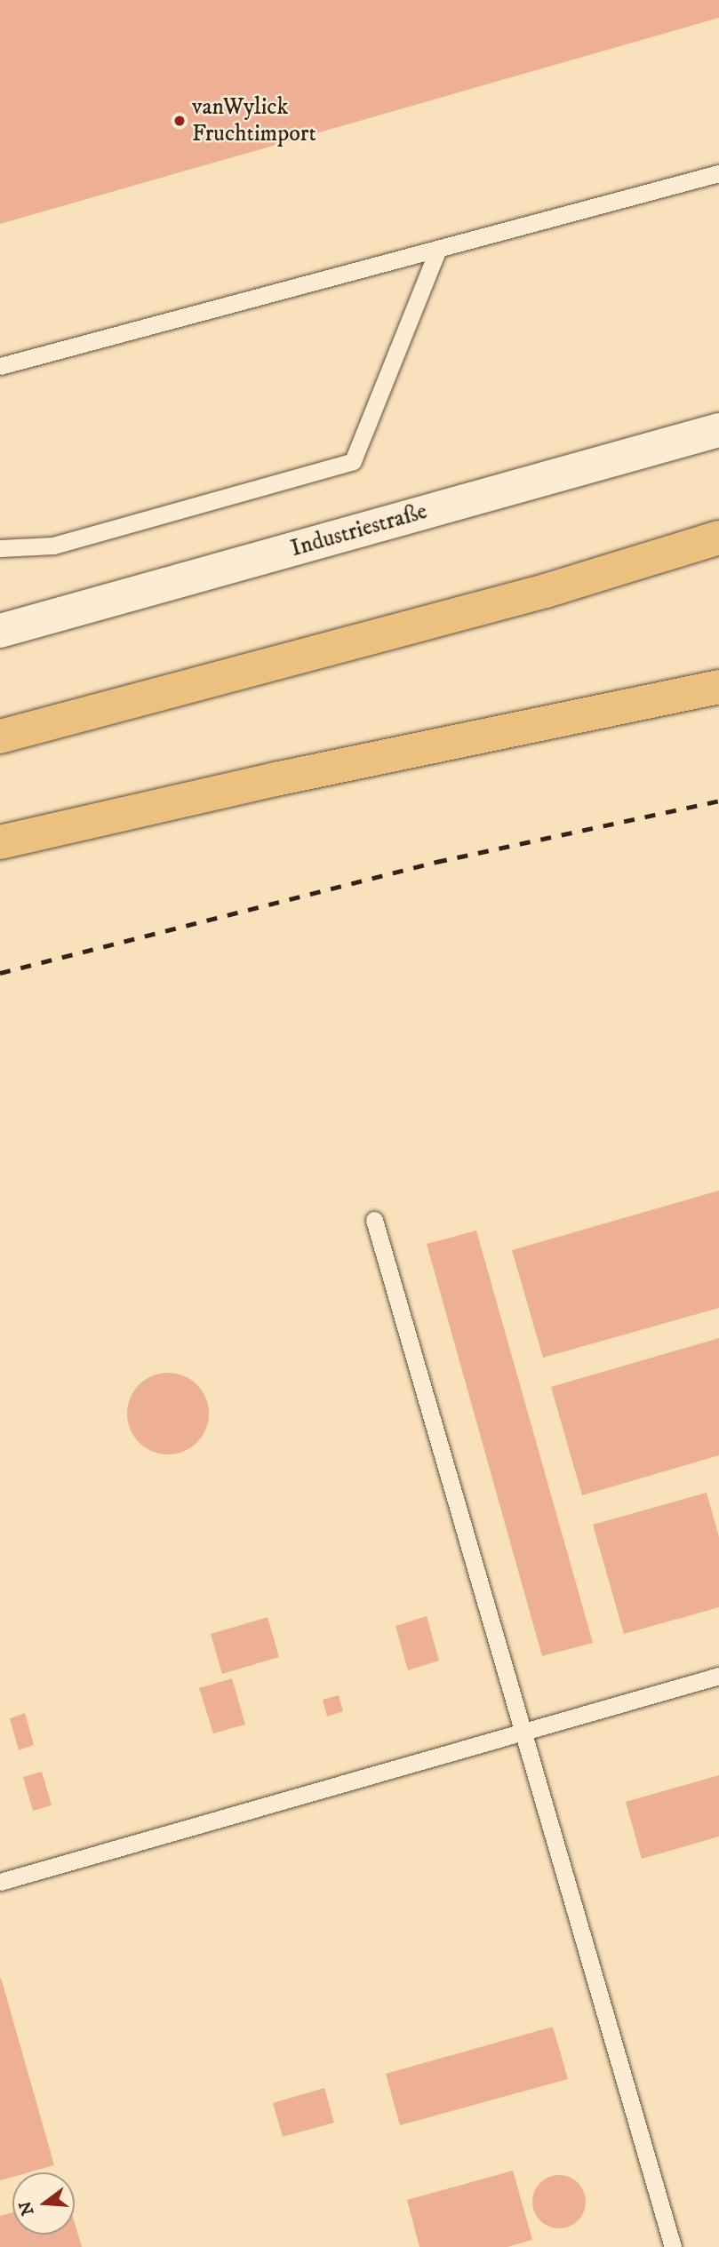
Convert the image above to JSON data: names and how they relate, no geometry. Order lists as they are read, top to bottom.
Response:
{
  "streets": {
    "street": ["Industriestraße"]
  },
  "places": ["vanWylick Fruchtimport"],
  "north": "left"
}
